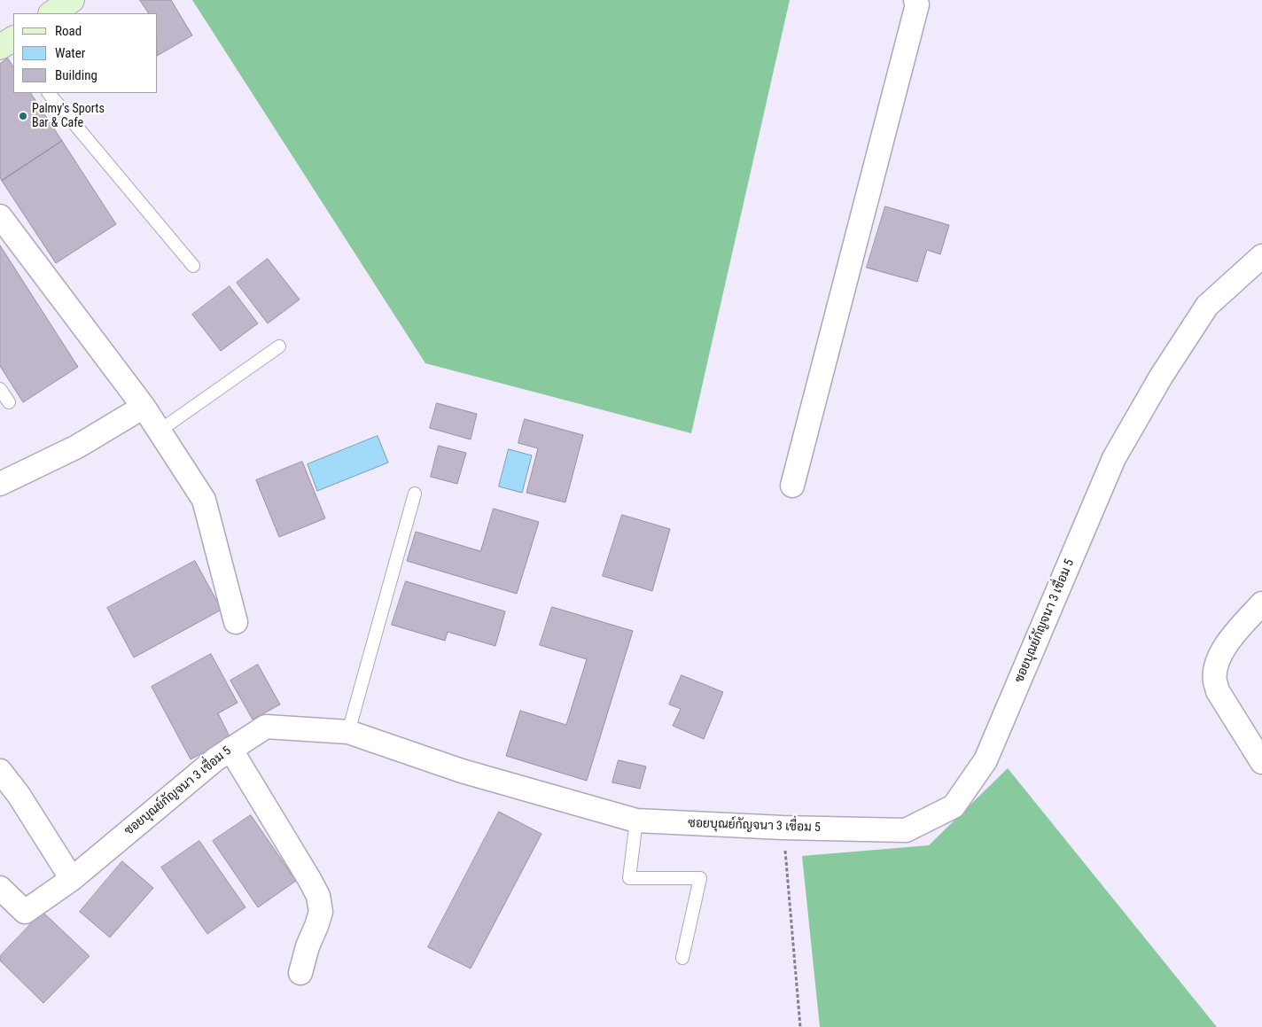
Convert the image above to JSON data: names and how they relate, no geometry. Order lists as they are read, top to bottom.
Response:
{
  "streets": {
    "street": ["ซอยบุณย์กัญจนา 3 เชื่อม 5"]
  },
  "places": ["Palmy's Sports Bar & Cafe"],
  "legend": ["Road", "Water", "Building"]
}
